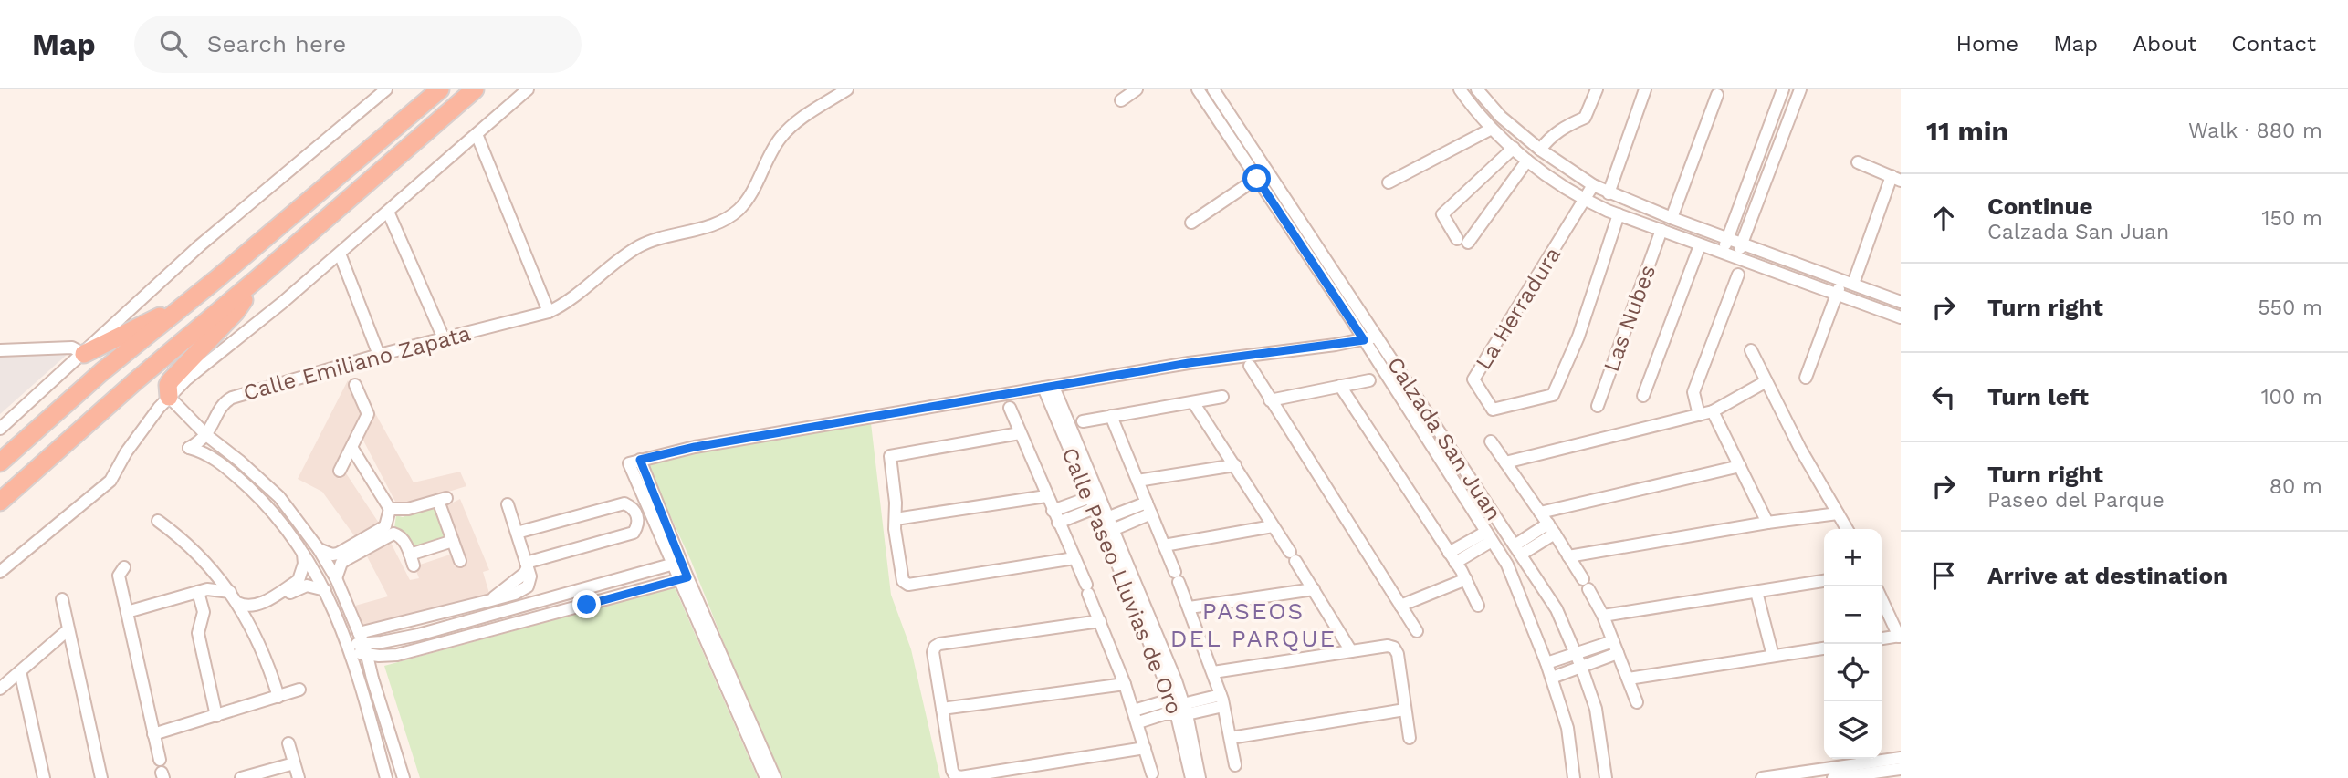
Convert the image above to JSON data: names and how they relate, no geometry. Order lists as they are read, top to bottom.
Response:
{
  "streets": {
    "street": [
      "La Herradura",
      "Las Nubes",
      "Calle Emiliano Zapata",
      "Calzada San Juan",
      "Calle Paseo Lluvias de Oro"
    ]
  },
  "districts": ["PASEOS DEL PARQUE"],
  "page": {
    "header": "Map",
    "search": "Search here",
    "nav": [
      "Home",
      "Map",
      "About",
      "Contact"
    ],
    "heading": ["11 min", "Walk · 880 m"],
    "list": [
      ["Continue", "Calzada San Juan", "150 m"],
      ["Turn right", "550 m"],
      ["Turn left", "100 m"],
      ["Turn right", "Paseo del Parque", "80 m"],
      "Arrive at destination"
    ],
    "map_buttons": ["+", "−"]
  }
}
